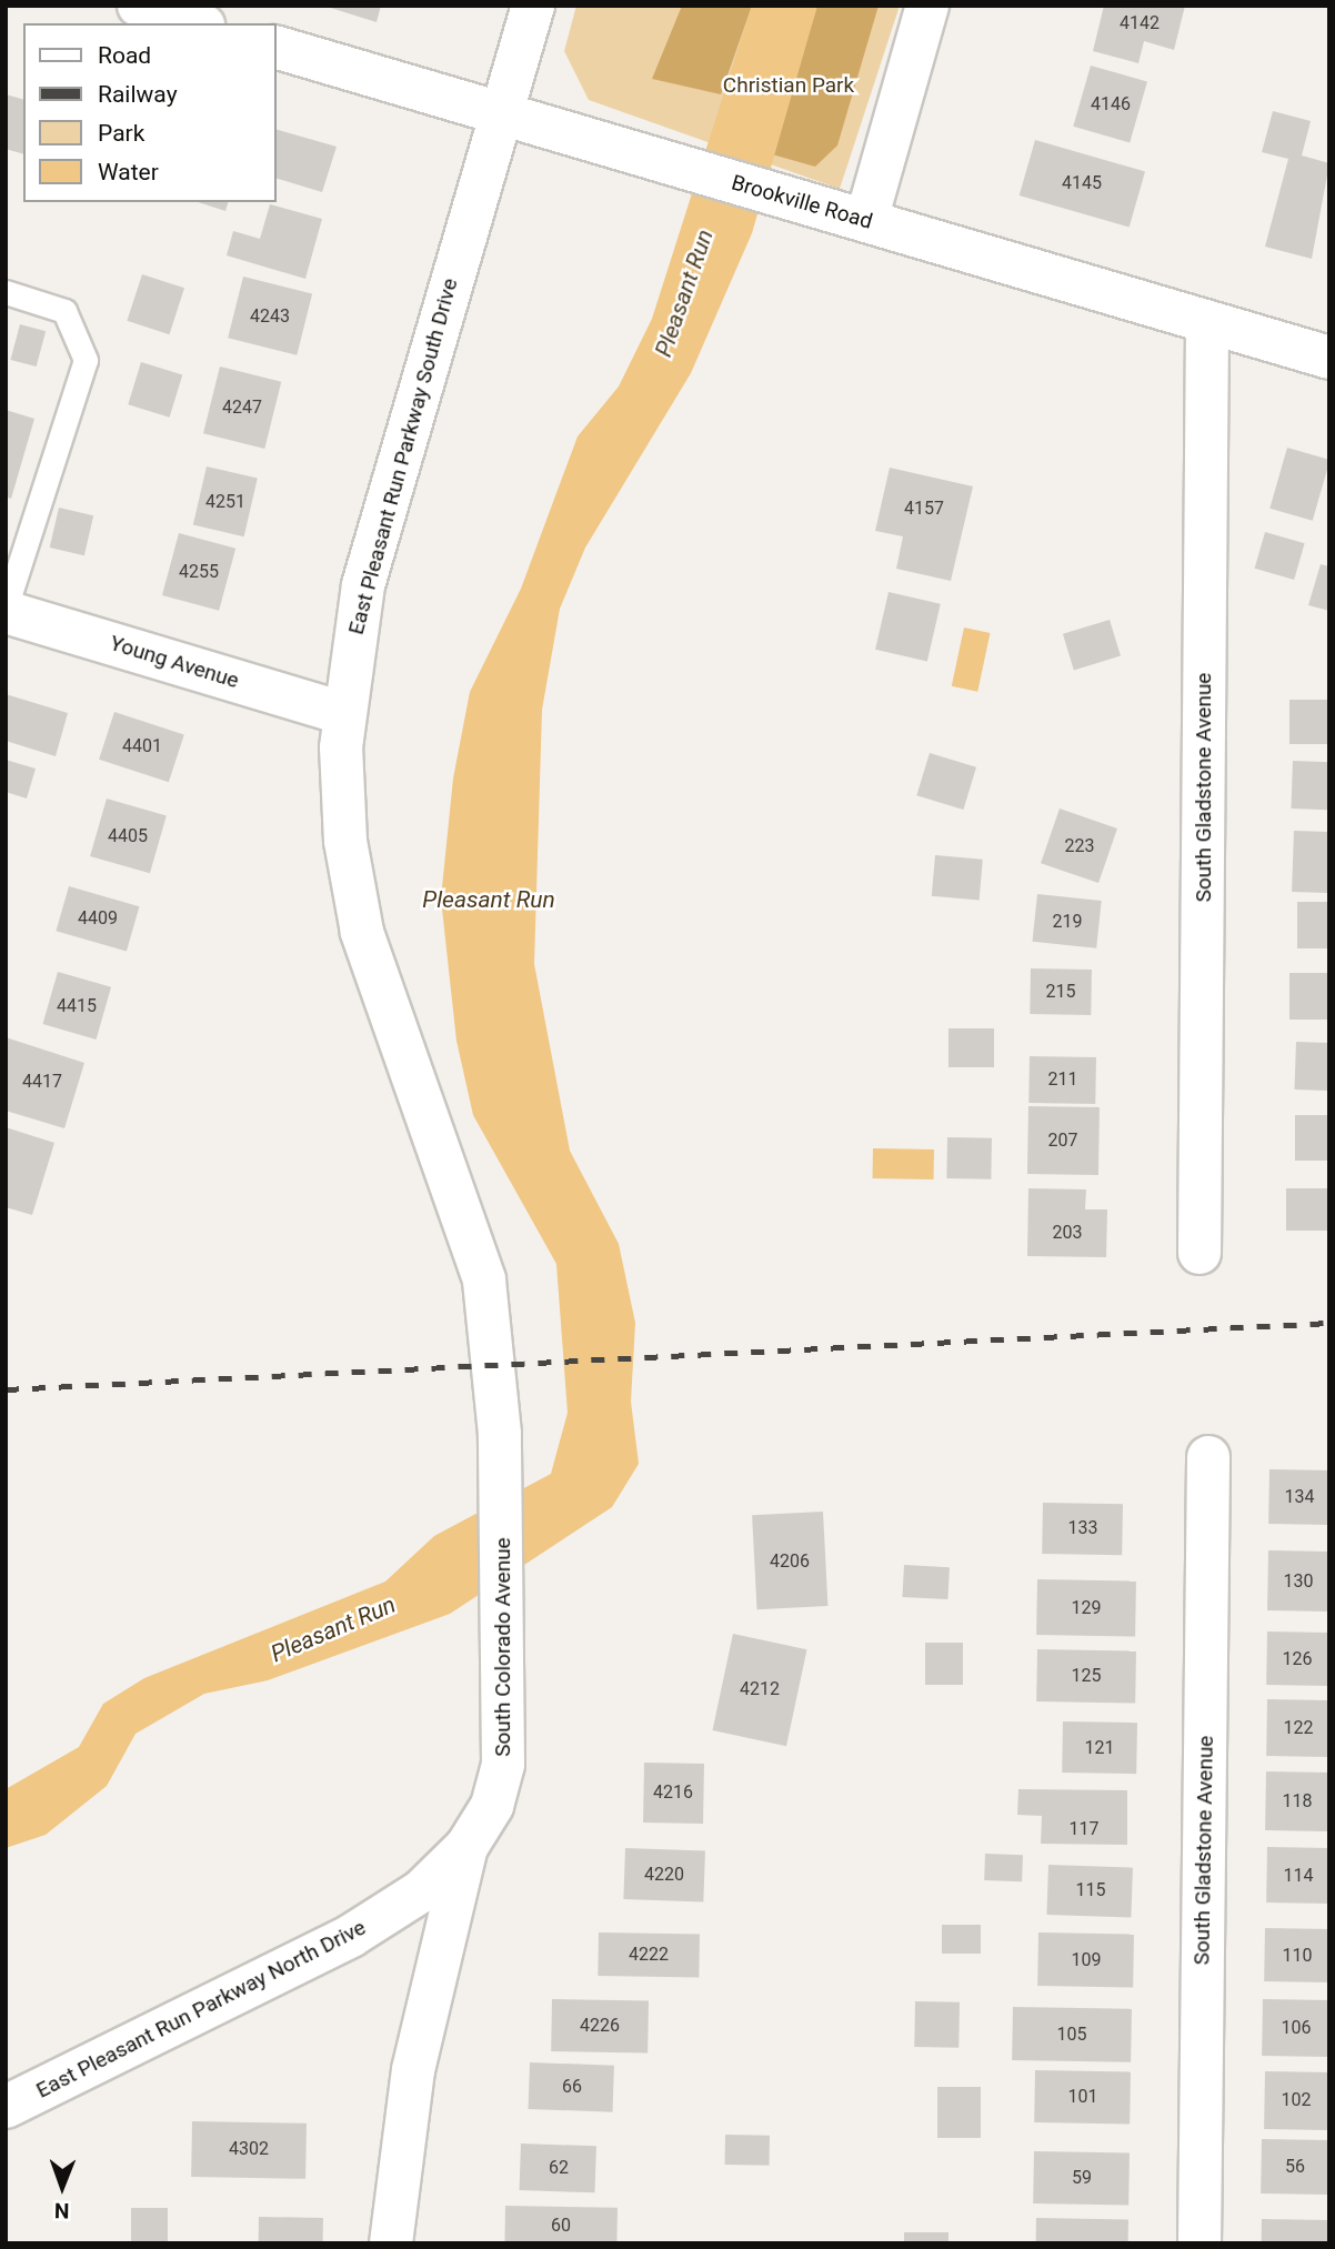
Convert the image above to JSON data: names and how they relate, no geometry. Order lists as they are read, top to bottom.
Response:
{
  "streets": {
    "street": [
      "Brookville Road",
      "East Pleasant Run Parkway South Drive",
      "Young Avenue",
      "South Gladstone Avenue",
      "South Colorado Avenue",
      "East Pleasant Run Parkway North Drive"
    ]
  },
  "crossings": [
    ["Brookville Road", "East Pleasant Run Parkway South Drive"],
    ["Brookville Road", "South Gladstone Avenue"],
    ["East Pleasant Run Parkway South Drive", "Young Avenue"],
    ["East Pleasant Run Parkway South Drive", "South Colorado Avenue"],
    ["South Colorado Avenue", "East Pleasant Run Parkway North Drive"]
  ],
  "water": ["Pleasant Run"],
  "parks": ["Christian Park"],
  "house_numbers": [
    "4142",
    "4146",
    "4145",
    "4243",
    "4247",
    "4251",
    "4157",
    "4255",
    "4401",
    "4405",
    "223",
    "4409",
    "219",
    "215",
    "4415",
    "211",
    "4417",
    "207",
    "203",
    "134",
    "133",
    "4206",
    "130",
    "129",
    "126",
    "125",
    "4212",
    "122",
    "121",
    "4216",
    "118",
    "117",
    "4220",
    "114",
    "115",
    "4222",
    "110",
    "109",
    "4226",
    "106",
    "105",
    "66",
    "101",
    "102",
    "4302",
    "56",
    "62",
    "59",
    "60"
  ],
  "legend": [
    "Road",
    "Railway",
    "Park",
    "Water"
  ],
  "north": "bottom"
}
